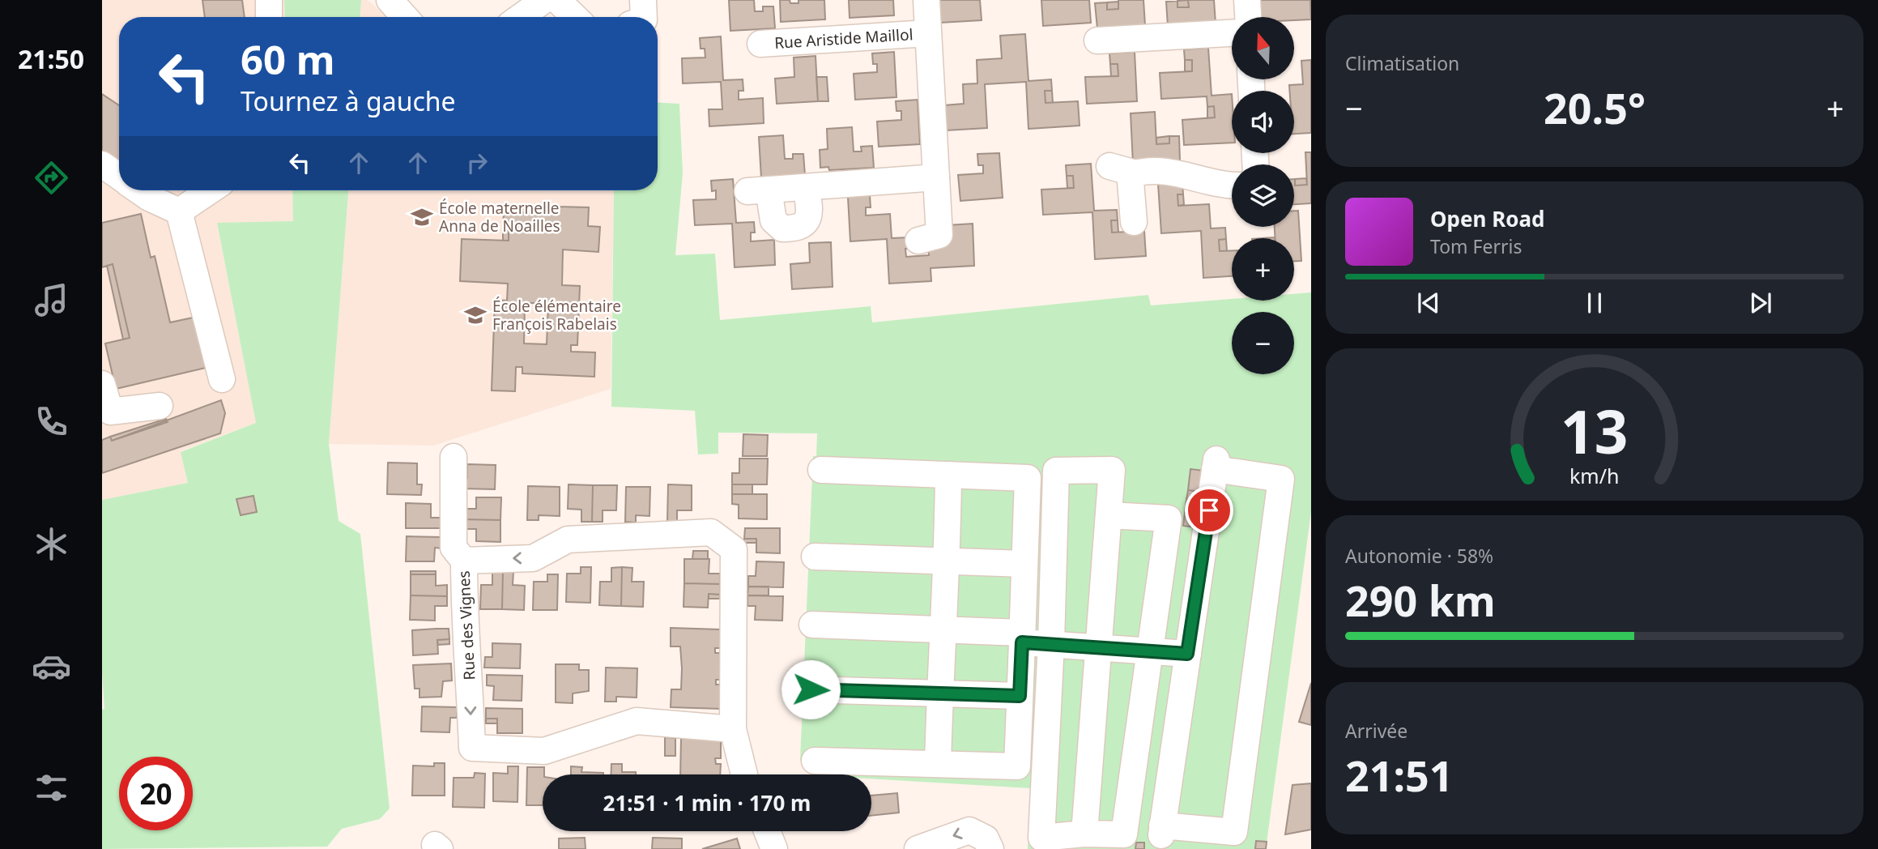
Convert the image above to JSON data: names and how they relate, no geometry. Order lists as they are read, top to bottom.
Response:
{
  "streets": {
    "street": ["Rue Aristide Maillol", "Rue des Vignes"]
  },
  "places": {
    "school or university": ["École maternelle Anna de Noailles", "École élémentaire François Rabelais"]
  },
  "north": "top",
  "page": {
    "tabs": "21:50",
    "tile": [
      "Climatisation",
      ["Autonomie · 58%", "290 km"],
      ["Arrivée", "21:51"]
    ],
    "map_buttons": ["+", "−"],
    "turn": ["60 m", "Tournez à gauche"],
    "heat": ["−", "20.5°", "+"],
    "song": ["Open Road", "Tom Ferris"],
    "limit": "20",
    "trip": "21:51 · 1 min · 170 m",
    "gauge": ["13", "km/h"]
  }
}
